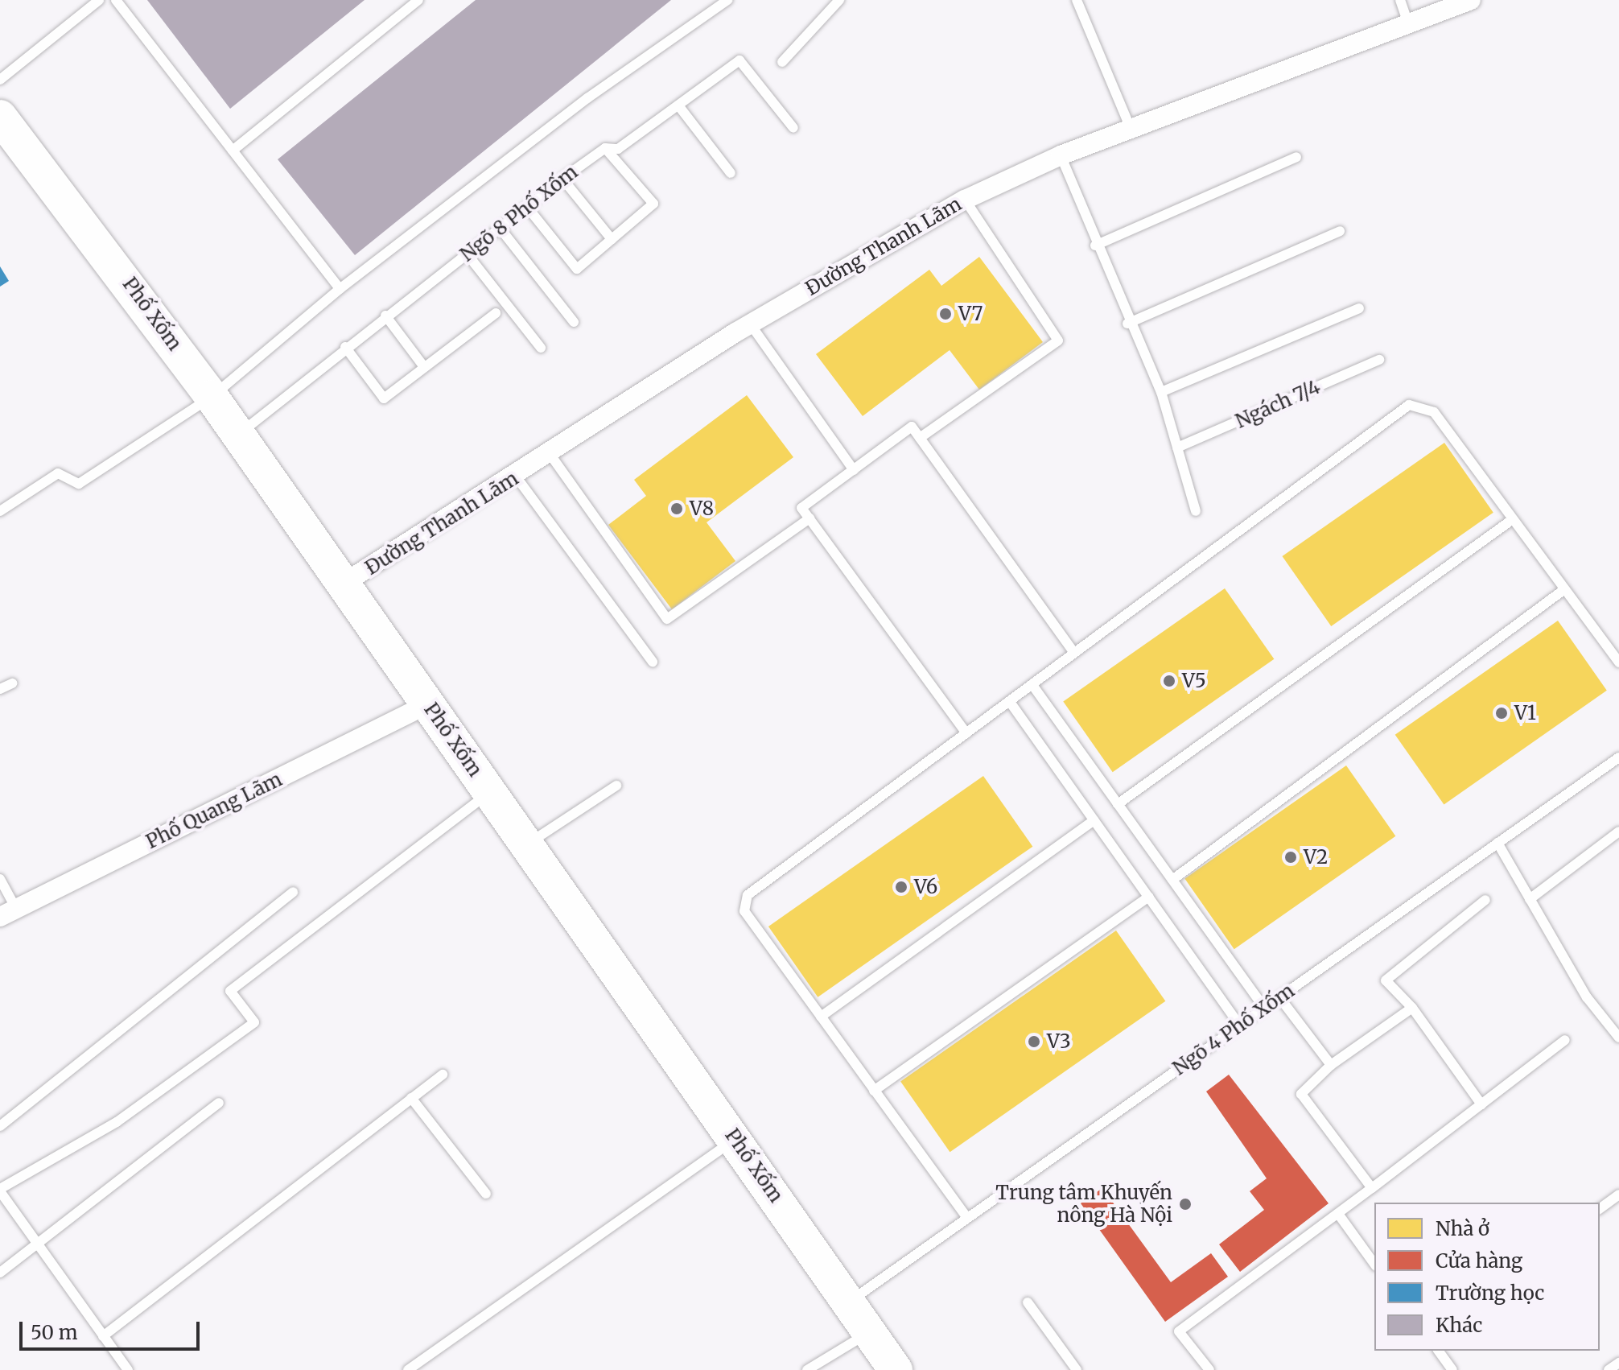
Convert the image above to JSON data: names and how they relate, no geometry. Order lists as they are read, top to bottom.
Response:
{
  "streets": {
    "highway": ["Phố Xốm"],
    "street": ["Đường Thanh Lãm", "Phố Quang Lãm"],
    "lane": ["Ngõ 8 Phố Xốm", "Ngách 7/4", "Ngõ 4 Phố Xốm"]
  },
  "crossings": [
    ["Ngõ 8 Phố Xốm", "Phố Xốm"],
    ["Đường Thanh Lãm", "Phố Xốm"],
    ["Phố Xốm", "Phố Quang Lãm"],
    ["Phố Xốm", "Ngõ 4 Phố Xốm"]
  ],
  "places": [
    "V7",
    "V8",
    "V5",
    "V1",
    "V2",
    "V6",
    "V3",
    "Trung tâm Khuyến nông Hà Nội"
  ],
  "legend": [
    "Nhà ở",
    "Cửa hàng",
    "Trường học",
    "Khác"
  ],
  "scale_bar": "50 m"
}
